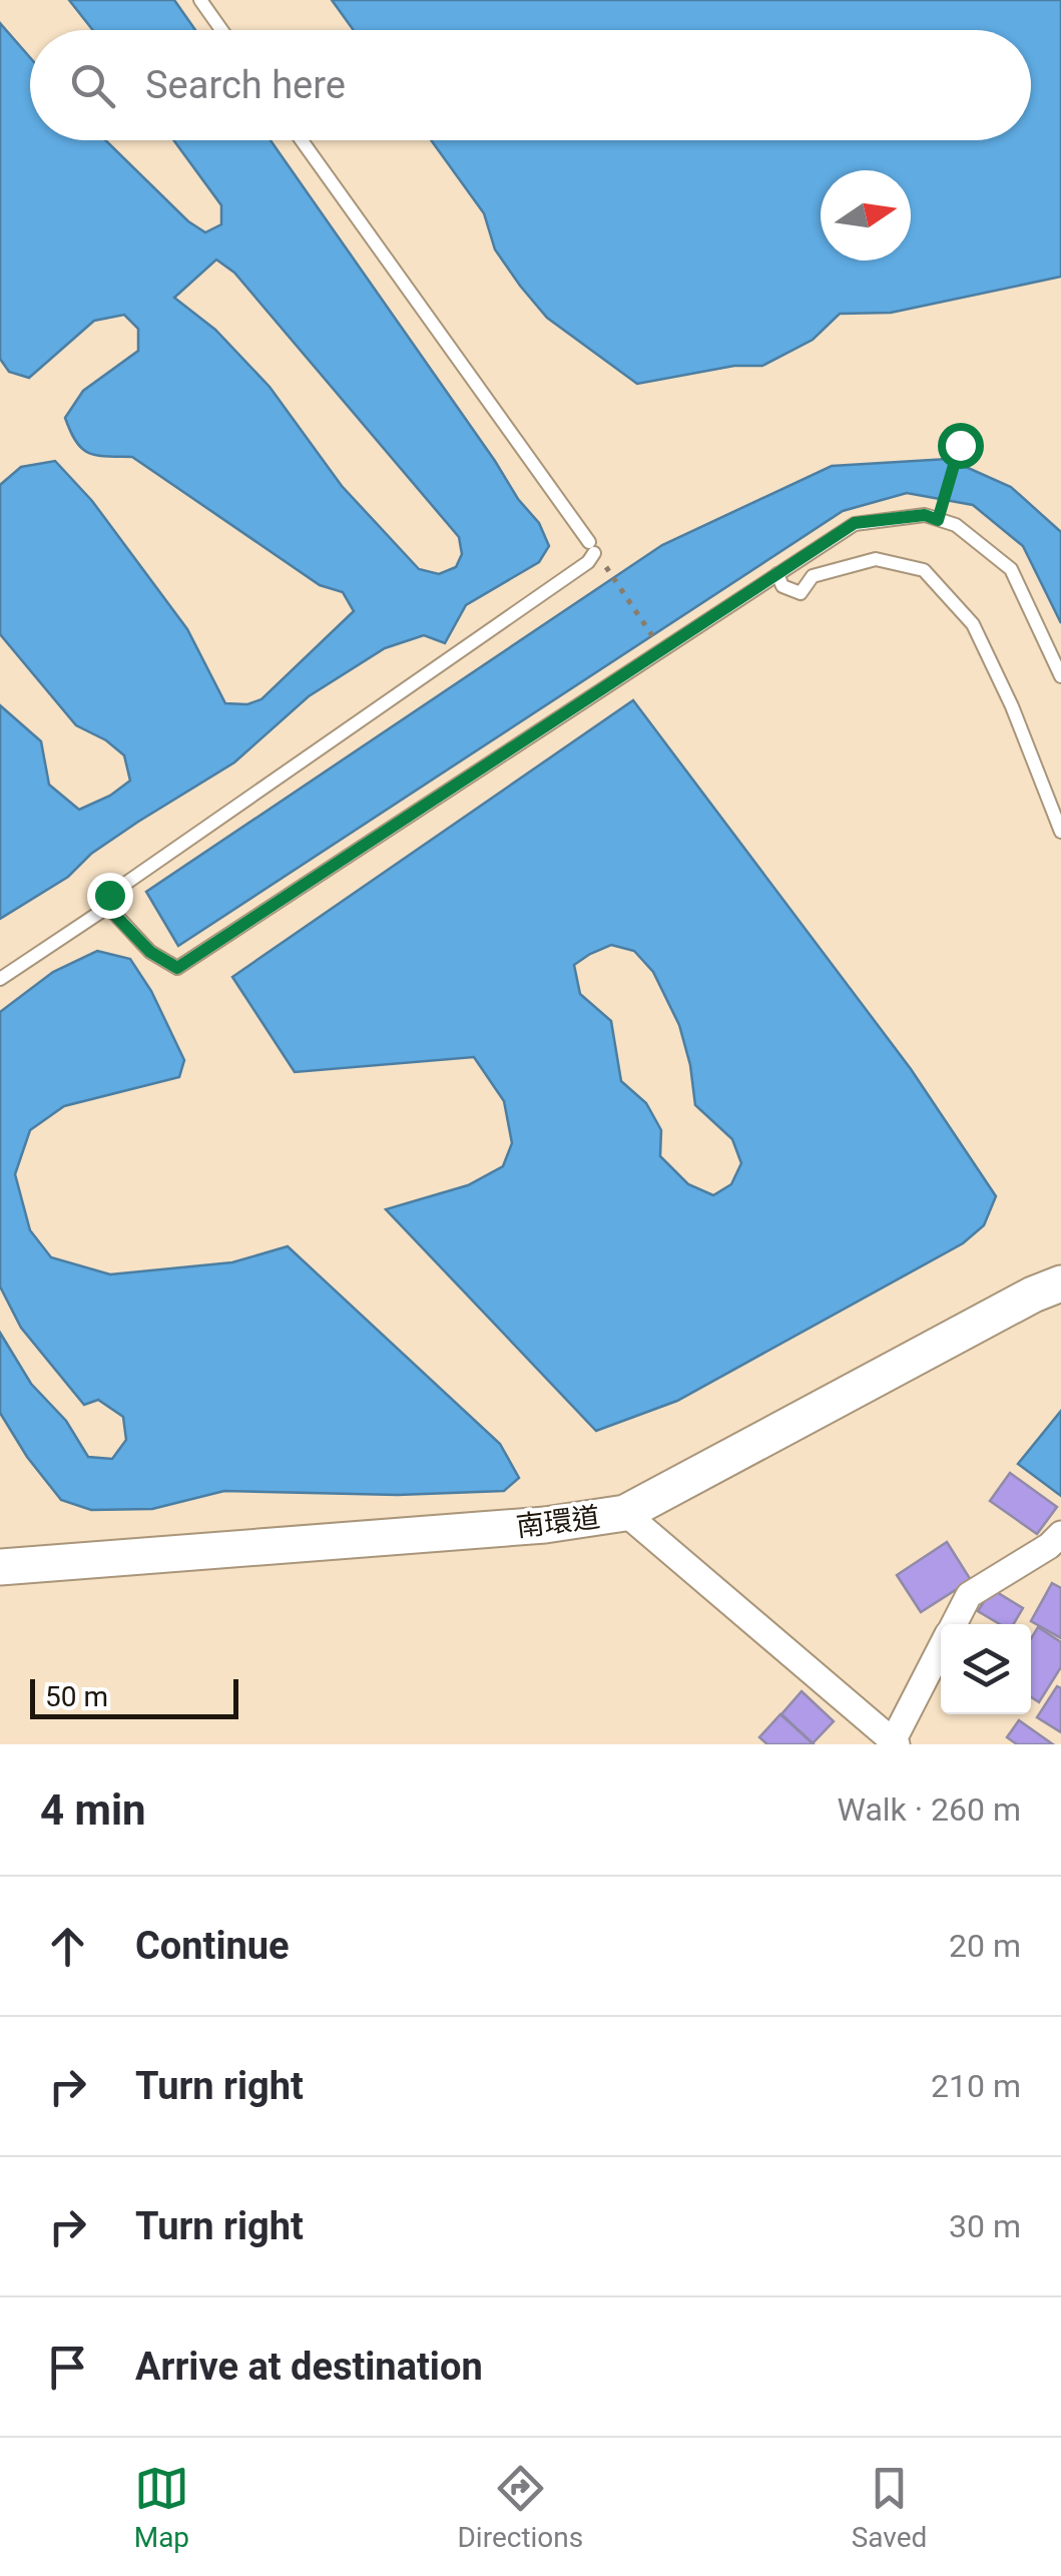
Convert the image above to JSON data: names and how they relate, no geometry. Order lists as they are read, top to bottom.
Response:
{
  "streets": {
    "street": ["南環道"]
  },
  "scale_bar": "50 m",
  "north": "right",
  "page": {
    "search": "Search here",
    "scale": "50 m",
    "heading": ["4 min", "Walk · 260 m"],
    "list": [
      ["Continue", "20 m"],
      ["Turn right", "210 m"],
      ["Turn right", "30 m"],
      "Arrive at destination"
    ],
    "nav": ["Map", "Directions", "Saved"]
  }
}
